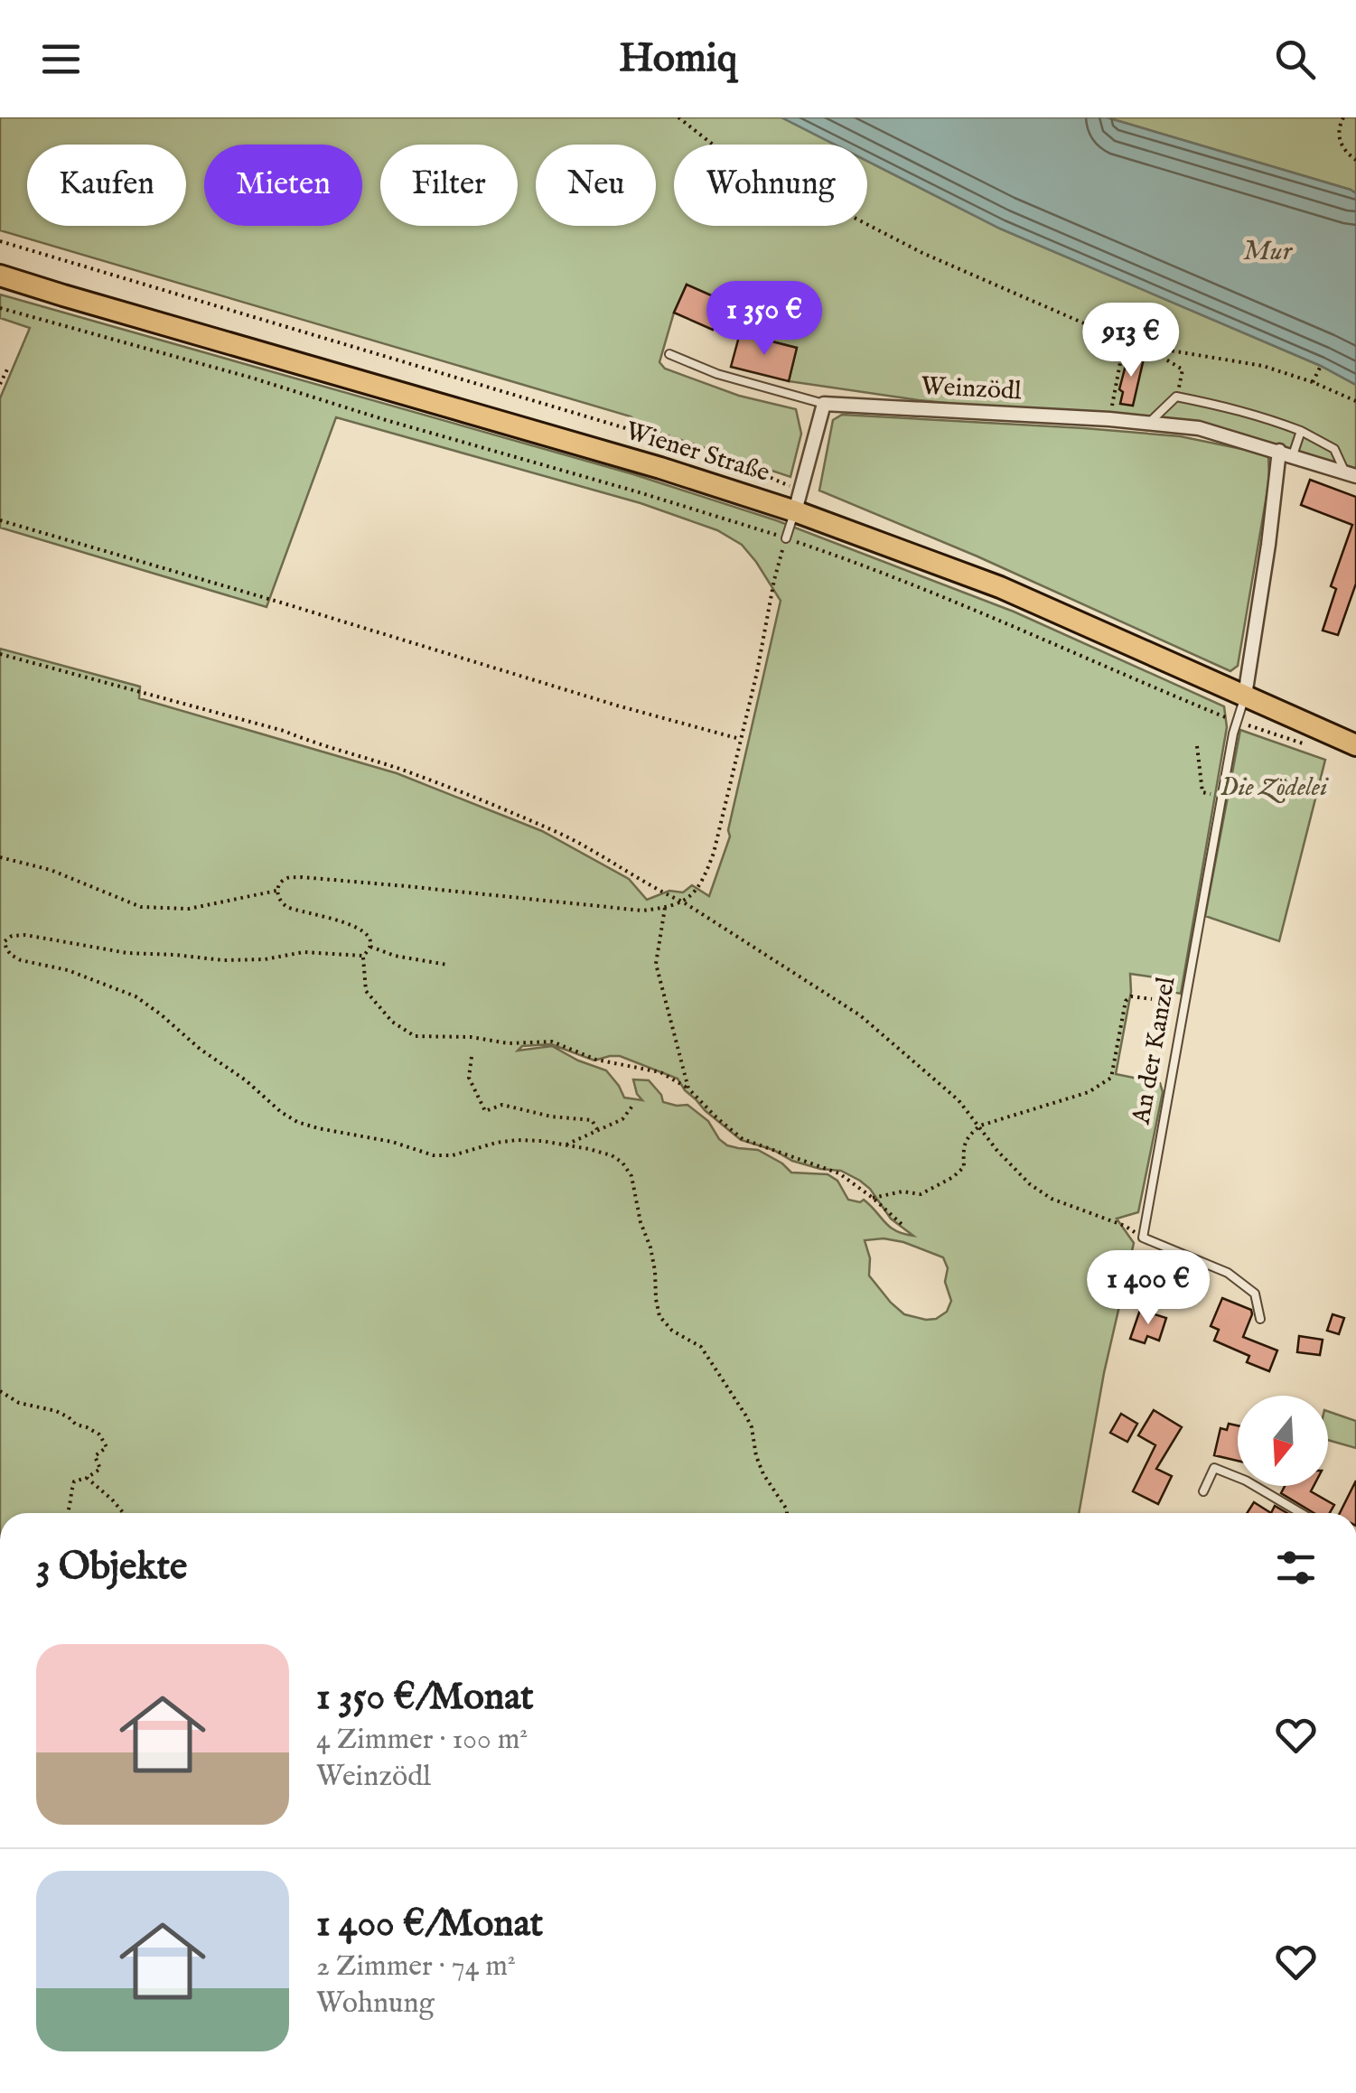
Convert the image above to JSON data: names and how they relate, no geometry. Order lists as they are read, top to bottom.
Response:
{
  "streets": {
    "main road": ["Wiener Straße"],
    "street": ["Weinzödl"],
    "lane": ["An der Kanzel"]
  },
  "crossings": [
    ["Wiener Straße", "An der Kanzel"]
  ],
  "water": ["Mur"],
  "parks": ["Die Zödelei"],
  "north": "bottom",
  "page": {
    "header": "Homiq",
    "chip": [
      "Kaufen",
      "Mieten",
      "Filter",
      "Neu",
      "Wohnung"
    ],
    "price": ["1 350 €", "913 €", "1 400 €"],
    "heading": "3 Objekte",
    "list": [
      {
        "name": "1 350 €/Monat",
        "note": "4 Zimmer · 100 m² · Weinzödl"
      },
      {
        "name": "1 400 €/Monat",
        "note": "2 Zimmer · 74 m² · Wohnung"
      }
    ]
  }
}
